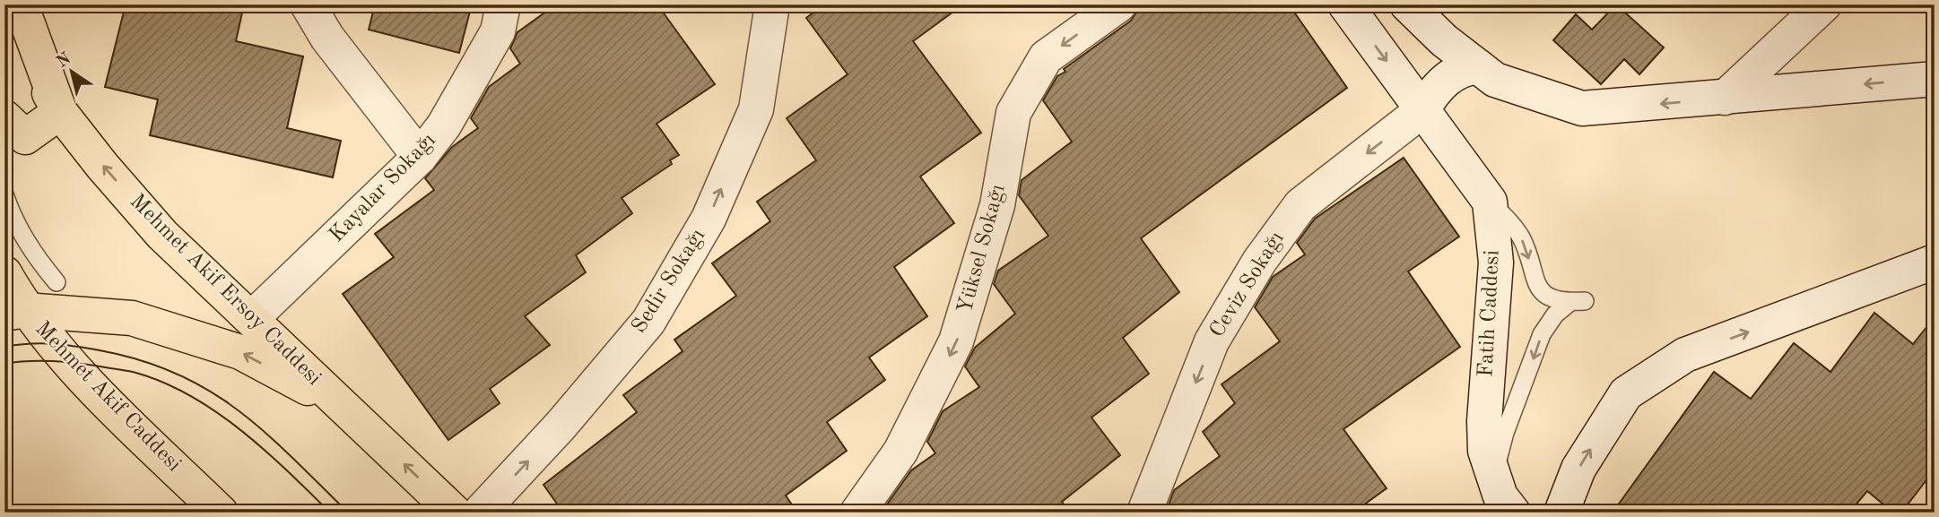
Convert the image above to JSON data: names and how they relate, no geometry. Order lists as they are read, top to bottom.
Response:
{
  "streets": {
    "main road": ["Mehmet Akif Ersoy Caddesi", "Mehmet Akif Caddesi"],
    "street": [
      "Kayalar Sokağı",
      "Yüksel Sokağı",
      "Sedir Sokağı",
      "Ceviz Sokağı",
      "Fatih Caddesi"
    ]
  },
  "crossings": [
    ["Kayalar Sokağı", "Mehmet Akif Ersoy Caddesi"]
  ],
  "one_way": [
    "Yüksel Sokağı",
    "Sedir Sokağı",
    "Ceviz Sokağı",
    "Mehmet Akif Ersoy Caddesi"
  ],
  "north": "top left"
}
